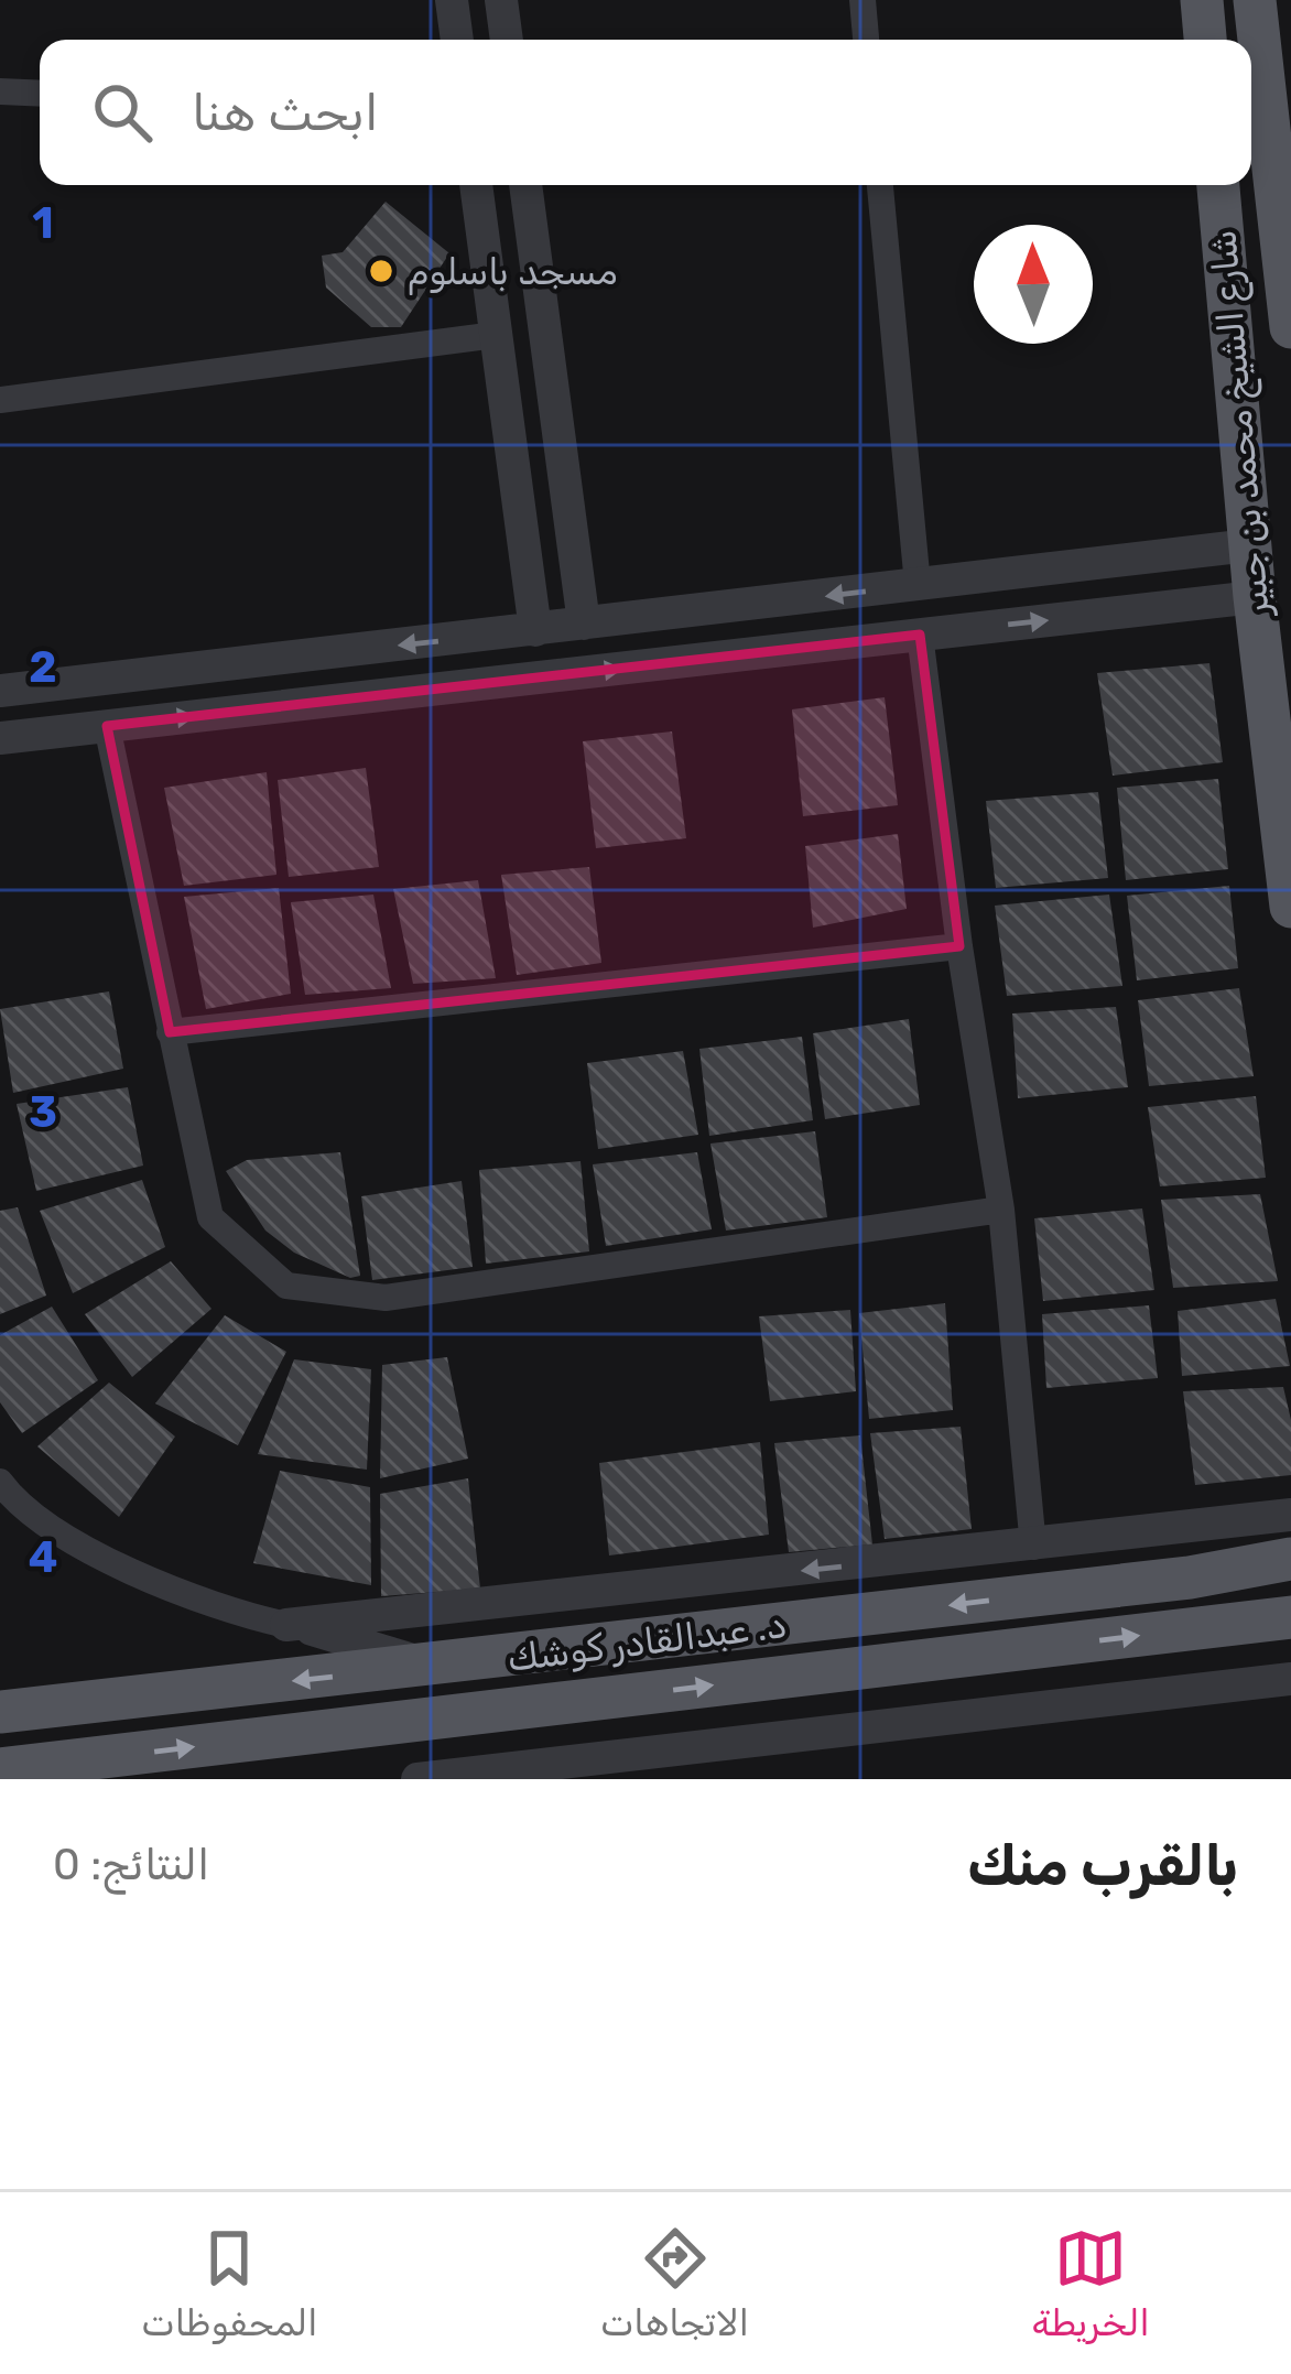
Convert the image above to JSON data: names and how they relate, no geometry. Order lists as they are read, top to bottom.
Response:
{
  "streets": {
    "main road": ["شارع الشيخ محمد بن جبير", "د. عبدالقادر كوشك"]
  },
  "places": ["مسجد باسلوم"],
  "north": "top",
  "page": {
    "search": "ابحث هنا",
    "heading": ["بالقرب منك", "النتائج: 0"],
    "nav": ["الخريطة", "الاتجاهات", "المحفوظات"]
  },
  "grid": {
    "rows": [
      "1",
      "2",
      "3",
      "4"
    ]
  }
}
